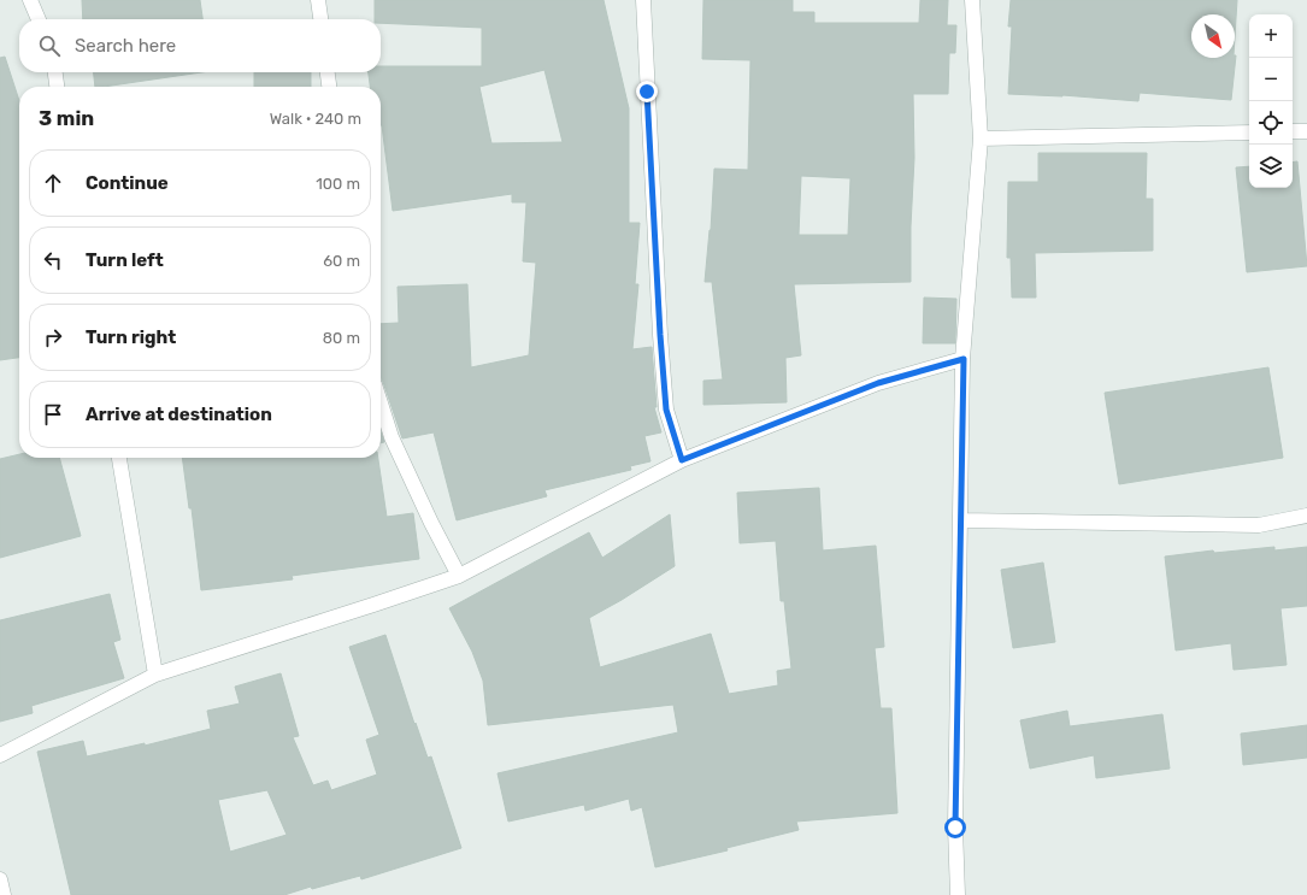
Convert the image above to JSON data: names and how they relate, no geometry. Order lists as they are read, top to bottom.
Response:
{
  "north": "bottom right",
  "page": {
    "map_buttons": ["+", "−"],
    "search": "Search here",
    "heading": ["3 min", "Walk · 240 m"],
    "list": [
      ["Continue", "100 m"],
      ["Turn left", "60 m"],
      ["Turn right", "80 m"],
      "Arrive at destination"
    ]
  }
}
